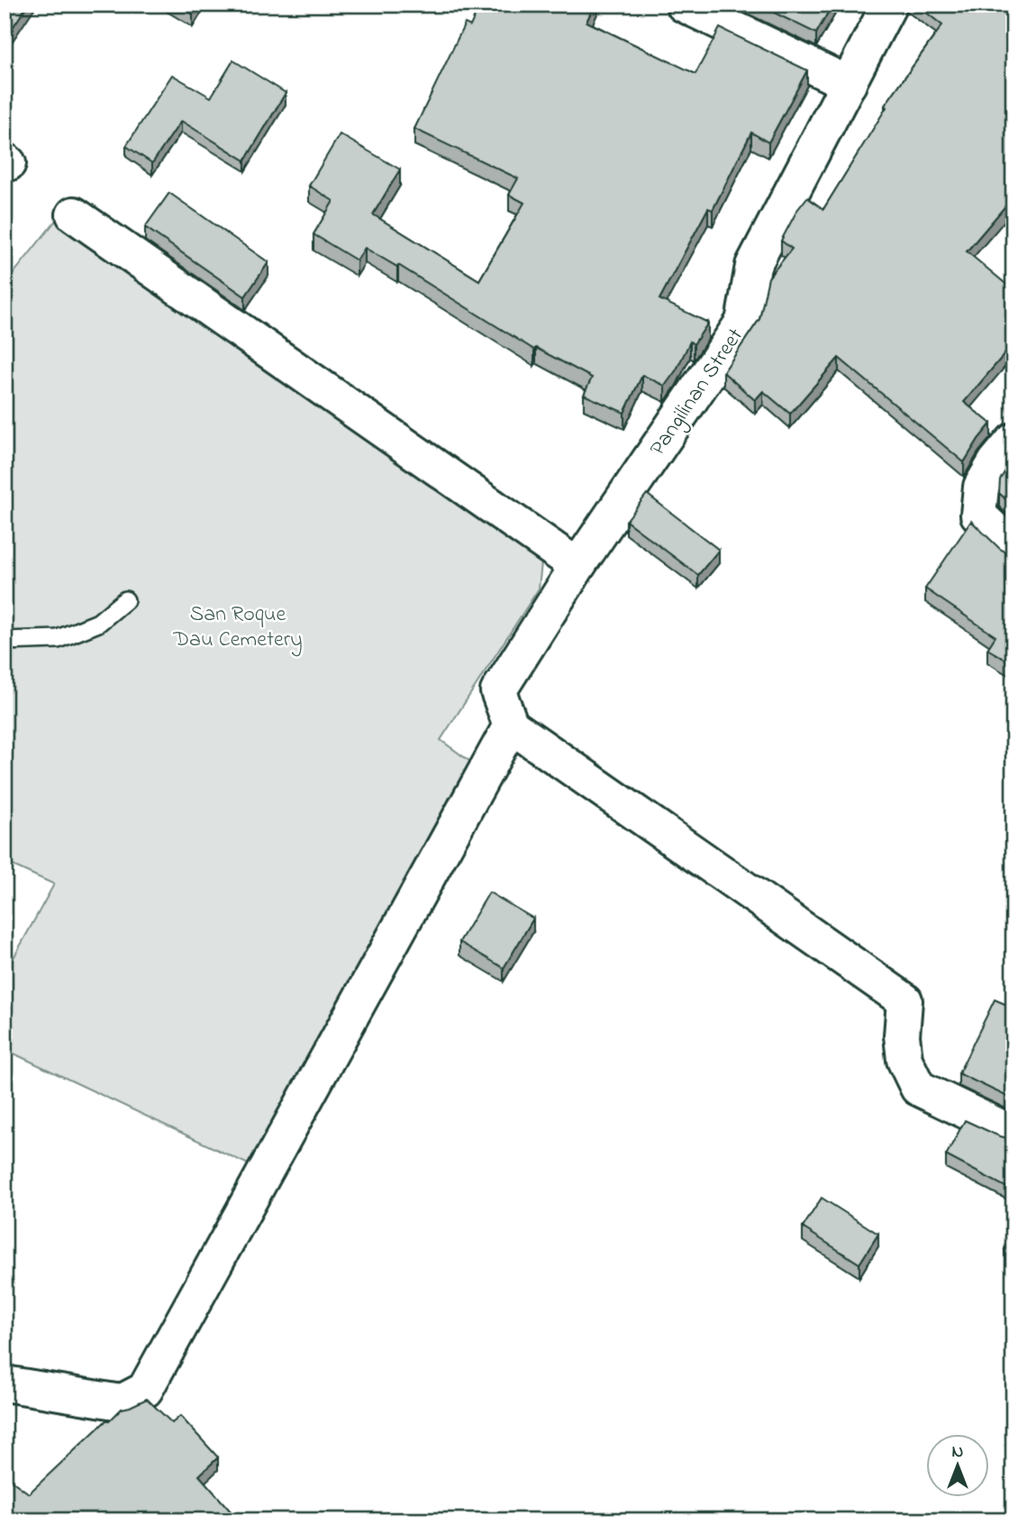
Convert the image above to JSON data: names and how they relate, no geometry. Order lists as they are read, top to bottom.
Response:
{
  "streets": {
    "street": ["Pangilinan Street"]
  },
  "parks": ["San Roque Dau Cemetery"],
  "north": "top"
}
